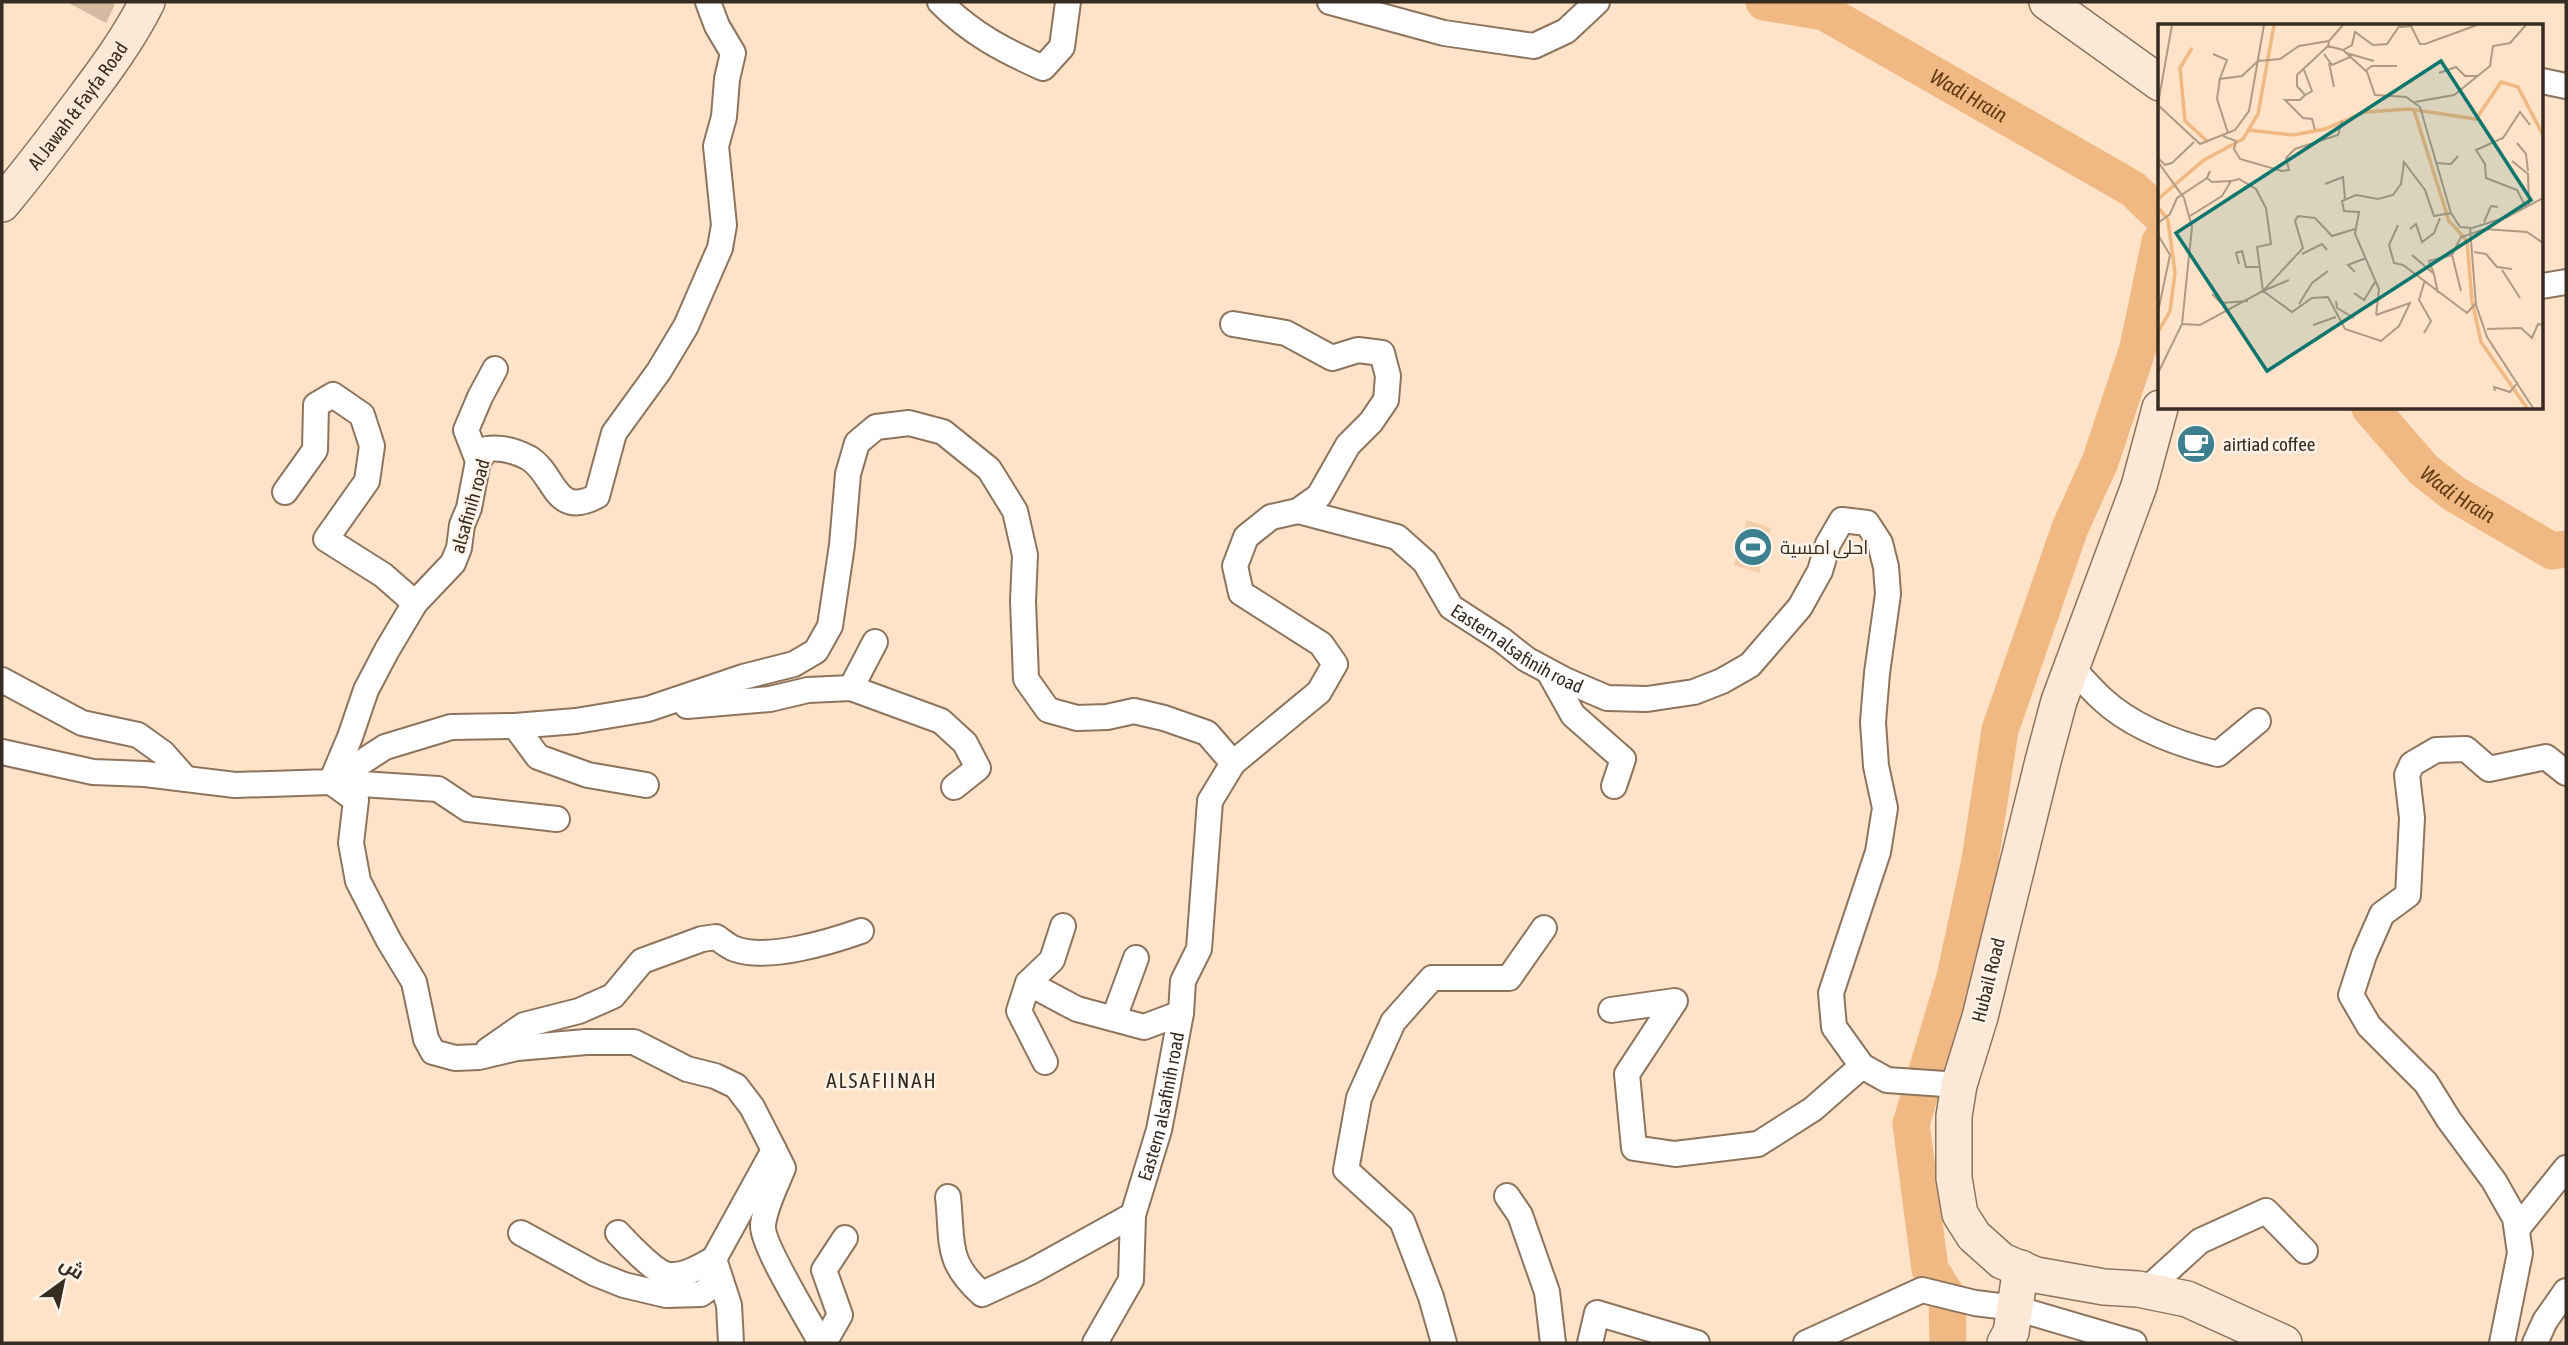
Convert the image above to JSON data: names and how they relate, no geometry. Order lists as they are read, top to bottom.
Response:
{
  "streets": {
    "street": [
      "Al Jawah & Fayfa Road",
      "alsafinih road",
      "Eastern alsafinih road",
      "Hubail Road"
    ]
  },
  "crossings": [
    ["Eastern alsafinih road", "Hubail Road"]
  ],
  "districts": ["ALSAFIINAH"],
  "water": ["Wadi Hrain"],
  "places": {
    "cafe": ["airtiad coffee"],
    "sports": ["احلى امسية"]
  },
  "north": "top right"
}
